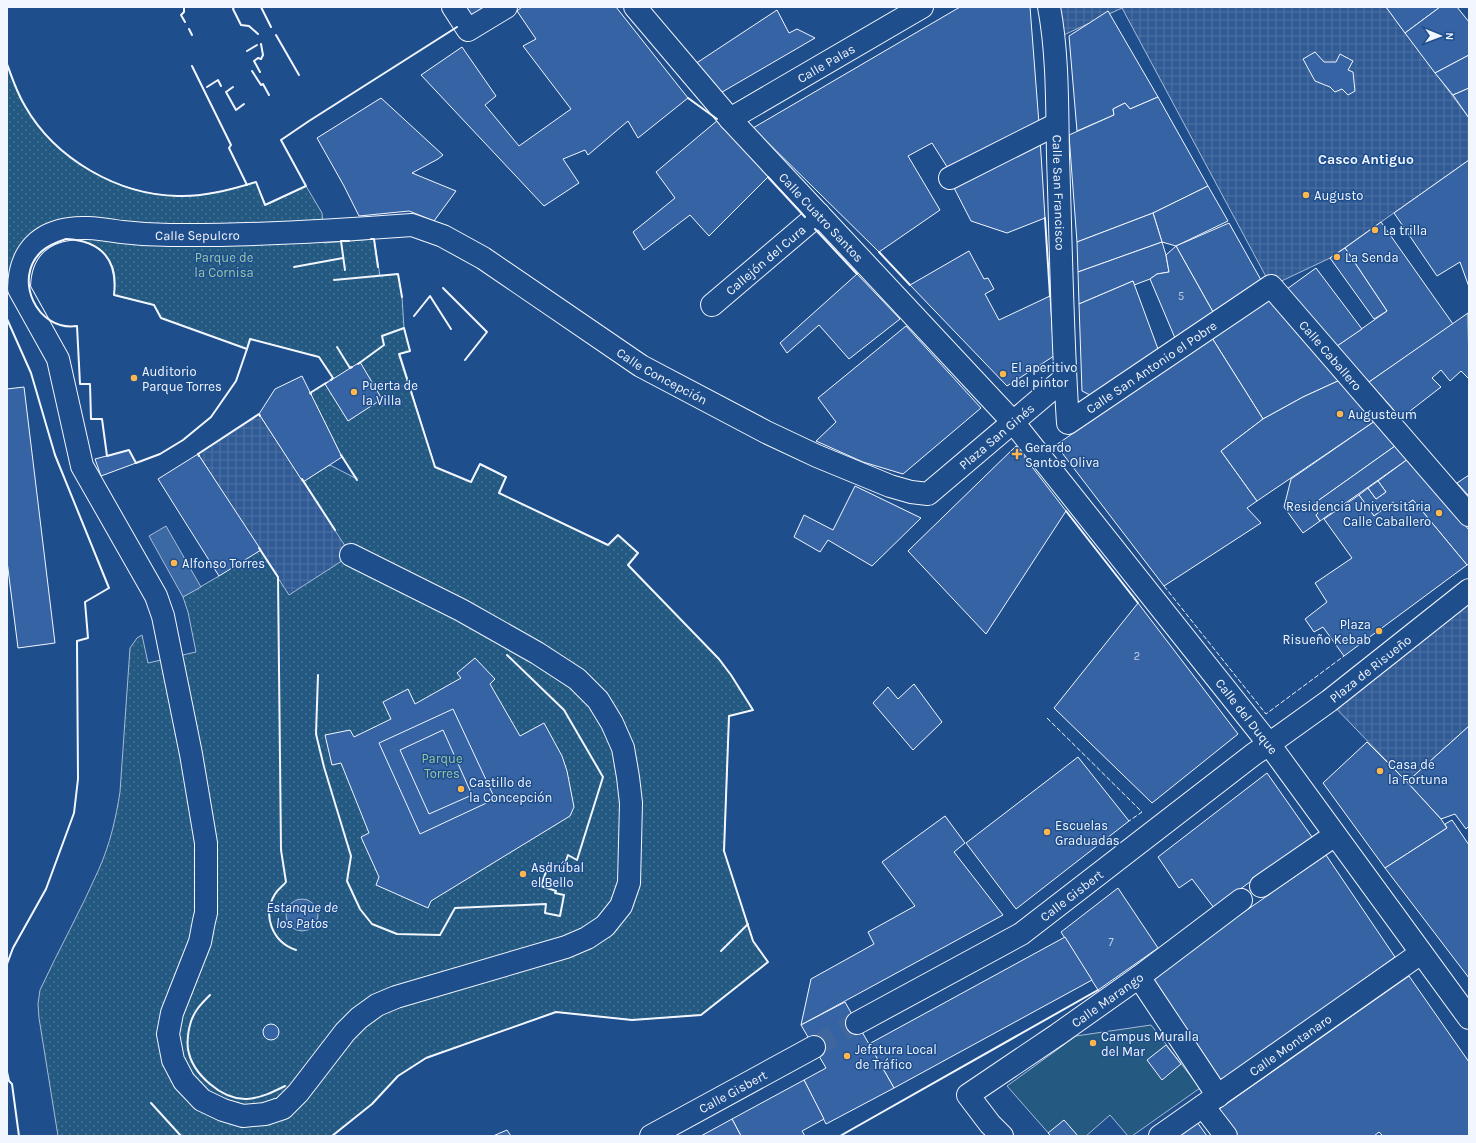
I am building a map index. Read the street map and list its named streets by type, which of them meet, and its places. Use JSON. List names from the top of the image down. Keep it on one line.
{"streets":{"street":["Calle Palas","Calle San Francisco","Calle Cuatro Santos","Calle Sepulcro","Callejón del Cura","Calle Caballero","Calle San Antonio el Pobre","Calle Concepción","Plaza San Ginés","Plaza de Risueño","Calle del Duque","Calle Gisbert","Calle Marango","Calle Montanaro"]},"crossings":[["Calle Palas","Calle Cuatro Santos"],["Calle San Francisco","Calle San Antonio el Pobre"],["Calle San Francisco","Plaza San Ginés"],["Calle Cuatro Santos","Callejón del Cura"],["Calle Cuatro Santos","Plaza San Ginés"],["Calle Cuatro Santos","Calle del Duque"],["Calle Sepulcro","Calle Concepción"],["Calle Caballero","Calle San Antonio el Pobre"],["Calle San Antonio el Pobre","Plaza San Ginés"],["Calle Concepción","Plaza San Ginés"],["Plaza San Ginés","Calle del Duque"],["Plaza de Risueño","Calle del Duque"],["Plaza de Risueño","Calle Gisbert"],["Calle del Duque","Calle Gisbert"],["Calle del Duque","Calle Montanaro"]],"districts":["Casco Antiguo"],"water":["Estanque de los Patos"],"parks":["Parque de la Cornisa","Parque Torres"],"places":{"other":["Augusto","La trilla","La Senda","El aperitivo del pintor","Auditorio Parque Torres","Puerta de la Villa","Augusteum","Residencia Universitaria Calle Caballero","Alfonso Torres","Plaza Risueño Kebab","Casa de la Fortuna","Castillo de la Concepción","Escuelas Graduadas","Asdrúbal el Bello","Campus Muralla del Mar","Jefatura Local de Tráfico"],"health":["Gerardo Santos Oliva"]},"house_numbers":["5","2","7"],"north":"right"}
